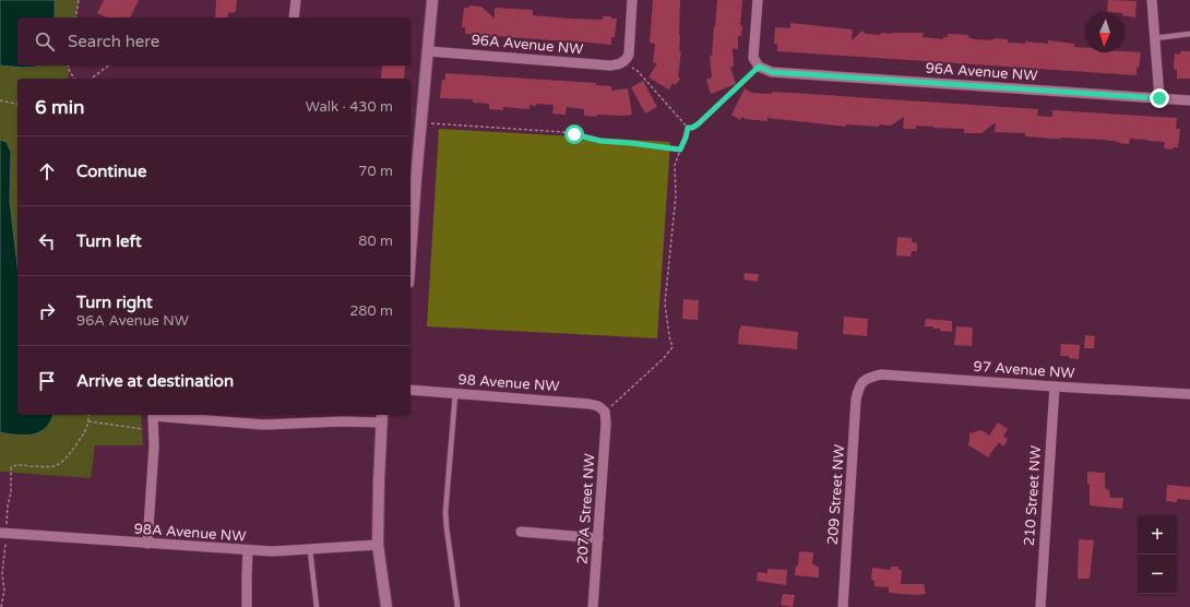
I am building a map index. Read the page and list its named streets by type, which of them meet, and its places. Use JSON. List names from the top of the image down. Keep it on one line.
{"streets":{"street":["96A Avenue NW","97 Avenue NW","98 Avenue NW","209 Street NW","210 Street NW","207A Street NW","98A Avenue NW"]},"crossings":[["97 Avenue NW","209 Street NW"],["97 Avenue NW","210 Street NW"],["98 Avenue NW","207A Street NW"]],"north":"bottom","page":{"search":"Search here","heading":["6 min","Walk · 430 m"],"list":[["Continue","70 m"],["Turn left","80 m"],["Turn right","96A Avenue NW","280 m"],"Arrive at destination"],"map_buttons":["+","−"]}}
